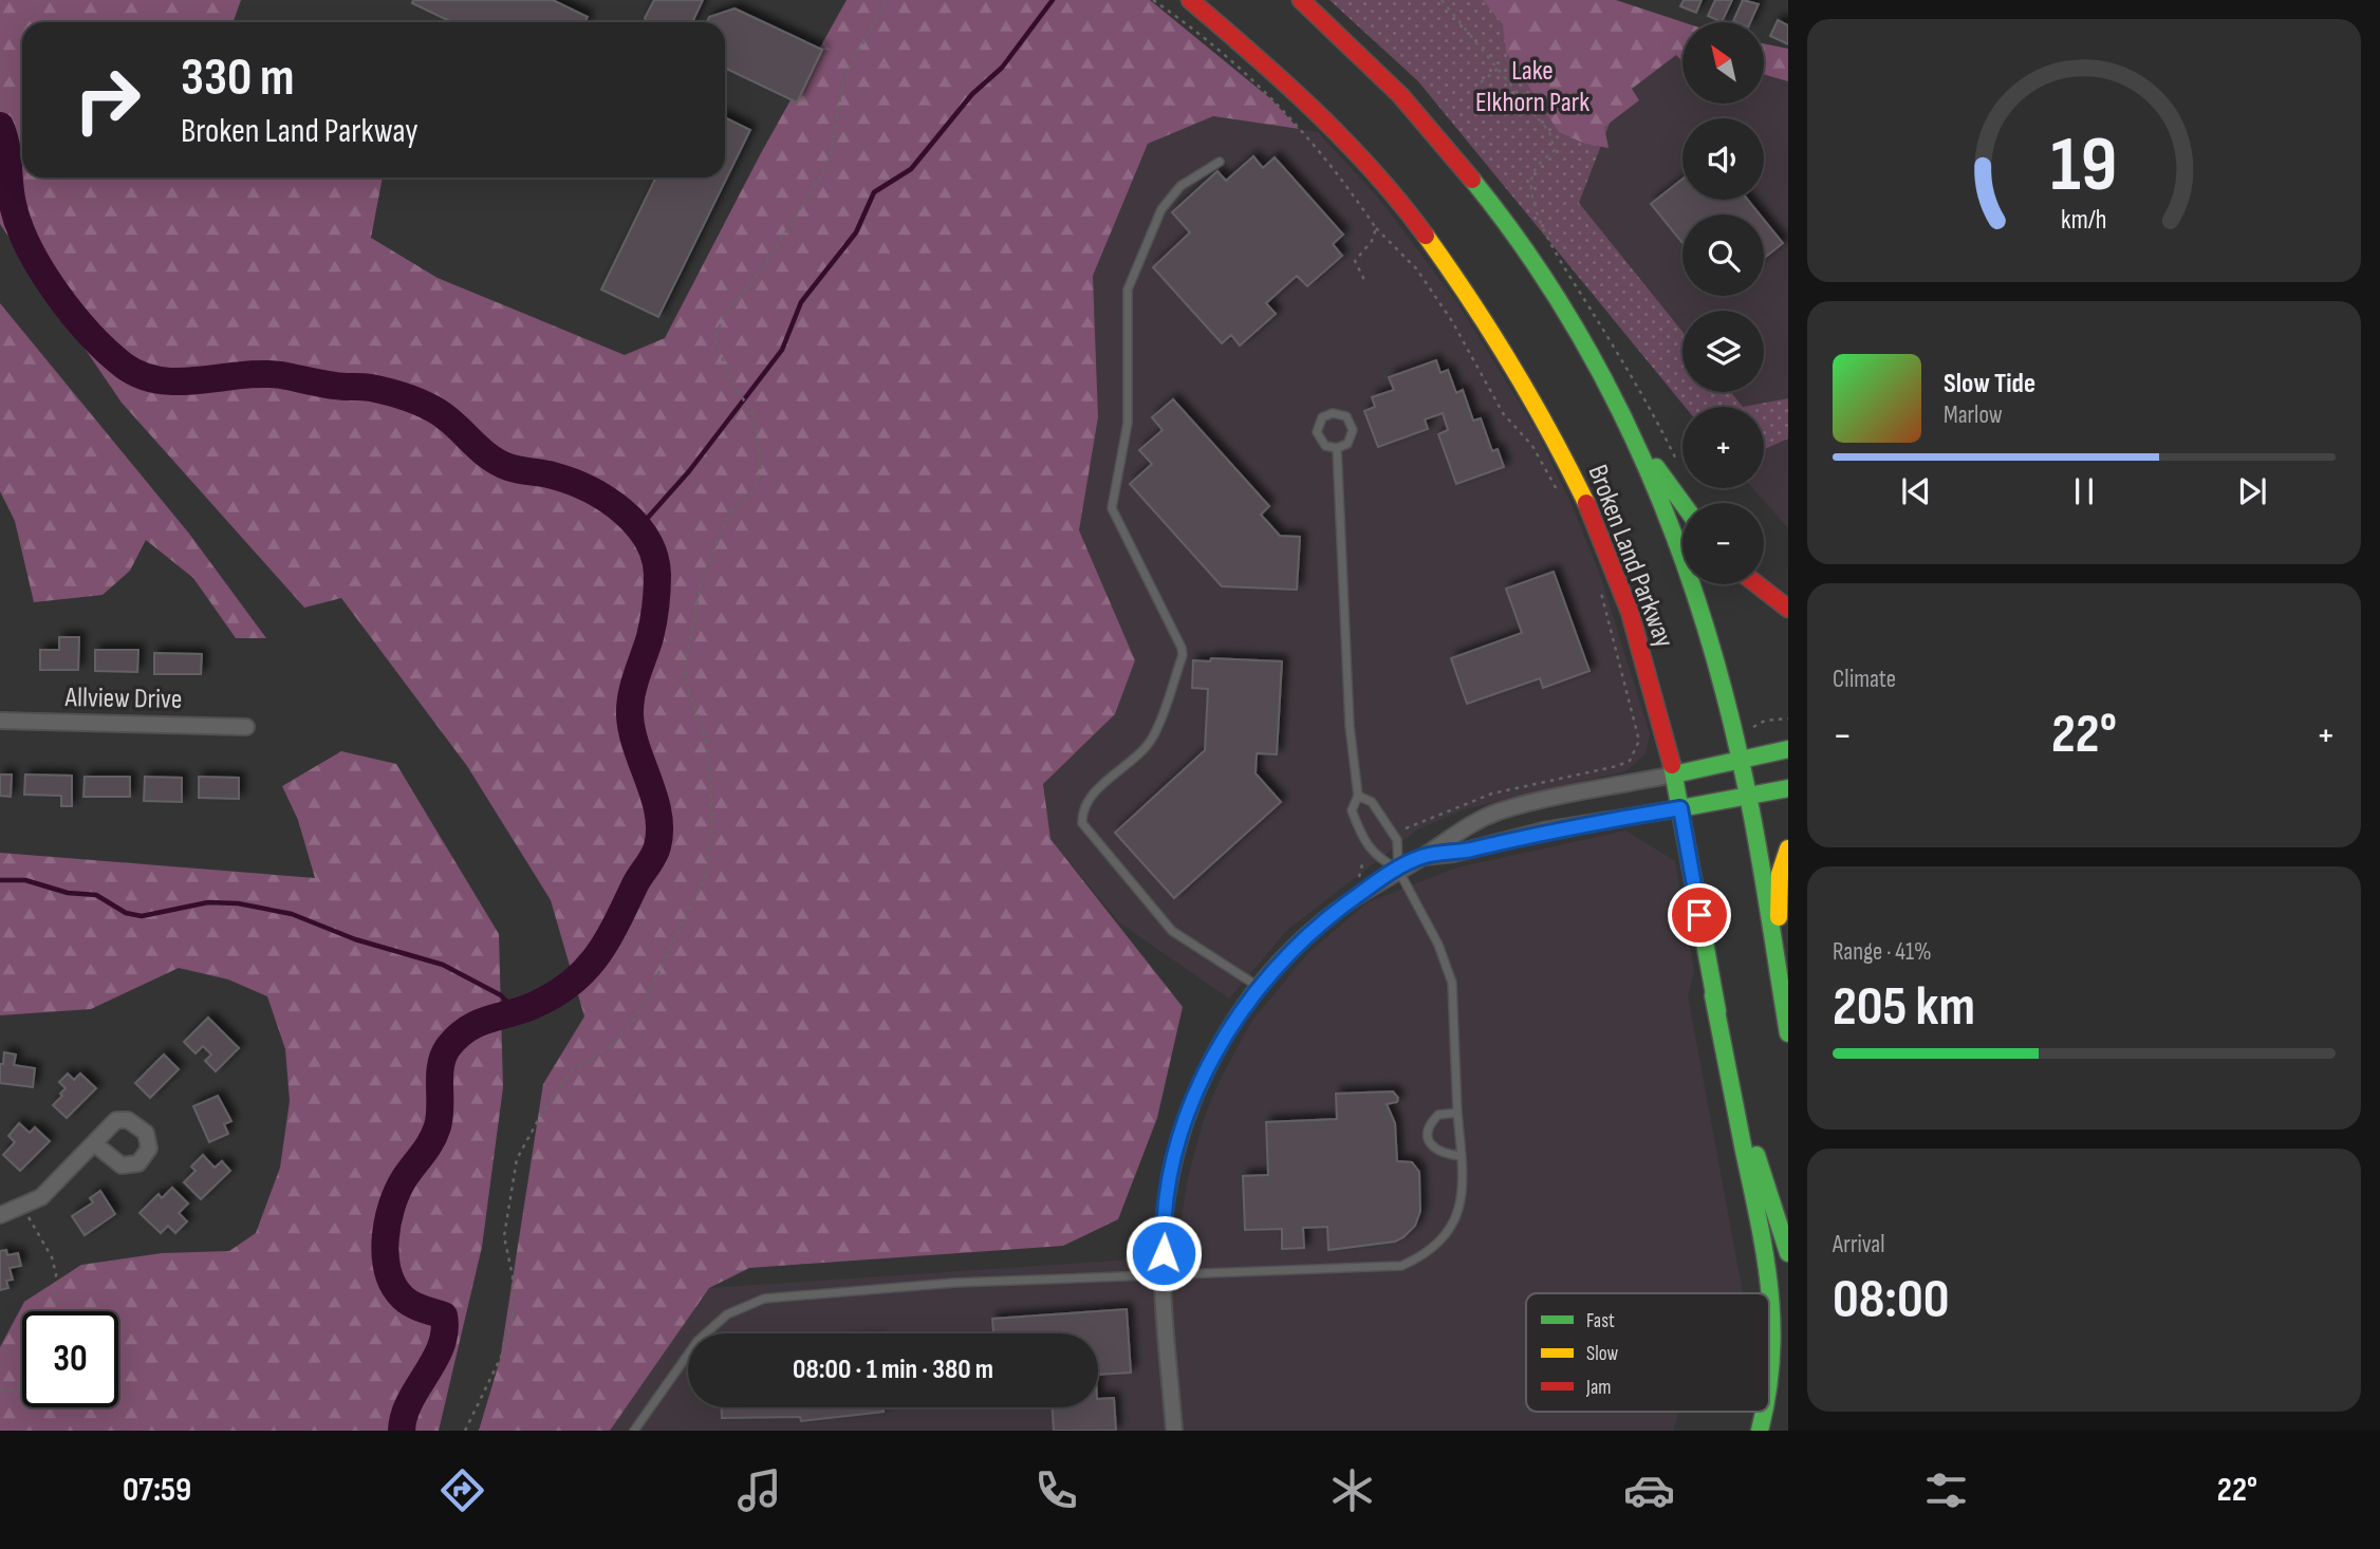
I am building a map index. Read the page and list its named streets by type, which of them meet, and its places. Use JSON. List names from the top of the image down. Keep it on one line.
{"streets":{"main road":["Broken Land Parkway"],"street":["Allview Drive"]},"parks":["Lake Elkhorn Park"],"legend":["Fast","Slow","Jam"],"north":"top left","page":{"map_buttons":["+","−"],"turn":["330 m","Broken Land Parkway"],"song":["Slow Tide","Marlow"],"tile":["Climate",["Range · 41%","205 km"],["Arrival","08:00"]],"heat":["−","22°","+"],"limit":"30","trip":"08:00 · 1 min · 380 m","tabs":["07:59","22°"],"gauge":["19","km/h"]}}
